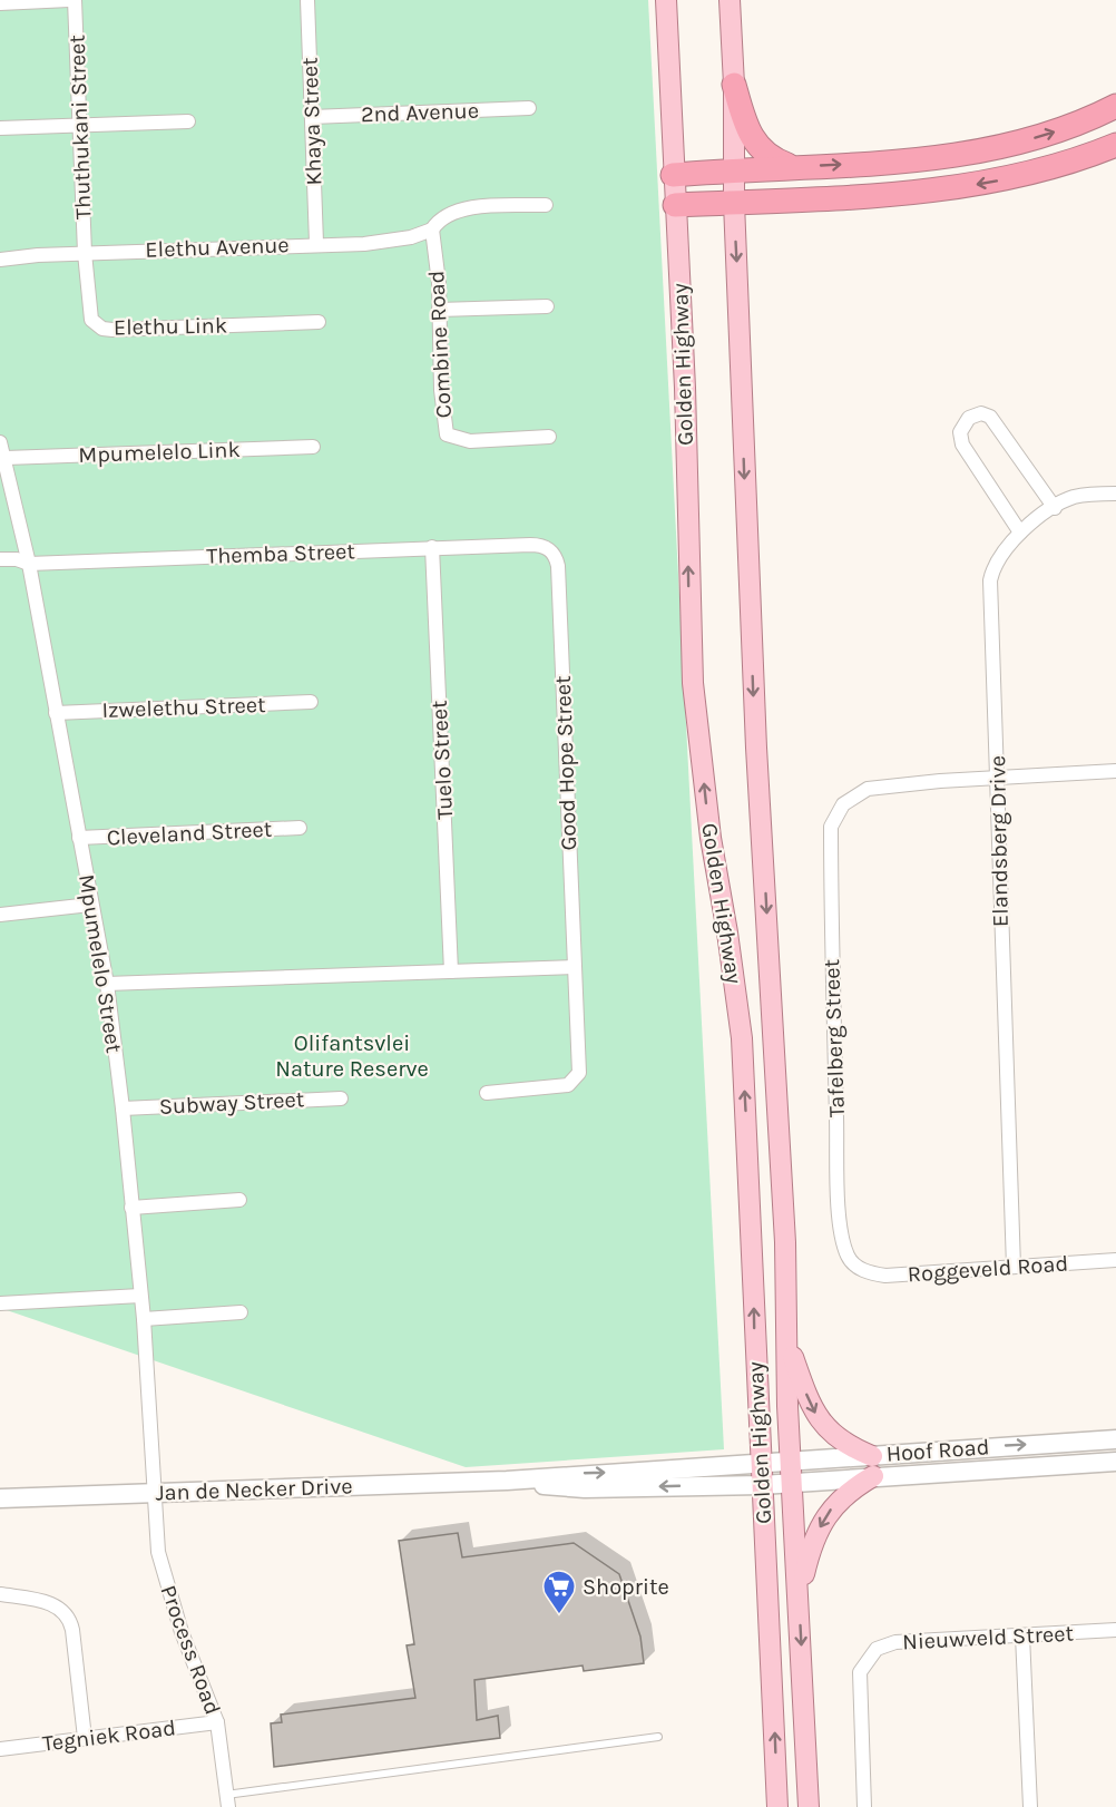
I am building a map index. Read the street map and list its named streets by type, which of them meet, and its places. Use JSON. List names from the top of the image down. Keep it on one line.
{"streets":{"main road":["Golden Highway","Hoof Road","Jan de Necker Drive"],"street":["2nd Avenue","Khaya Street","Thuthukani Street","Elethu Avenue","Elethu Link","Combine Road","Mpumelelo Link","Themba Street","Izwelethu Street","Tuelo Street","Good Hope Street","Cleveland Street","Elandsberg Drive","Mpumelelo Street","Tafelberg Street","Subway Street","Roggeveld Road","Nieuwveld Street","Process Road","Tegniek Road"]},"crossings":[["2nd Avenue","Khaya Street"],["Khaya Street","Elethu Avenue"],["Thuthukani Street","Elethu Avenue"],["Thuthukani Street","Elethu Link"],["Elethu Avenue","Elethu Link"],["Elethu Avenue","Combine Road"],["Golden Highway","Hoof Road"],["Golden Highway","Jan de Necker Drive"],["Mpumelelo Link","Mpumelelo Street"],["Themba Street","Tuelo Street"],["Themba Street","Good Hope Street"],["Themba Street","Mpumelelo Street"],["Izwelethu Street","Mpumelelo Street"],["Cleveland Street","Mpumelelo Street"],["Elandsberg Drive","Tafelberg Street"],["Elandsberg Drive","Roggeveld Road"],["Mpumelelo Street","Subway Street"],["Mpumelelo Street","Jan de Necker Drive"],["Mpumelelo Street","Process Road"],["Tafelberg Street","Roggeveld Road"],["Hoof Road","Jan de Necker Drive"],["Jan de Necker Drive","Process Road"],["Process Road","Tegniek Road"]],"parks":["Olifantsvlei Nature Reserve"],"places":{"supermarket":["Shoprite"]}}
